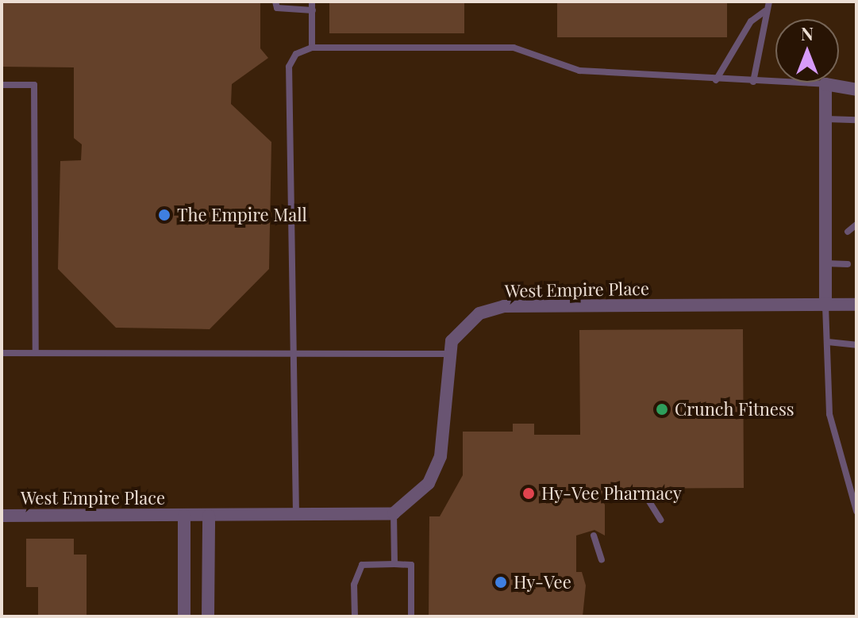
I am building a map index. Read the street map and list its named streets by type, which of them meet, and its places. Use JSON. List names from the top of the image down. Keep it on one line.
{"streets":{"street":["West Empire Place"]},"places":["The Empire Mall","Crunch Fitness","Hy-Vee Pharmacy","Hy-Vee"],"north":"top"}
